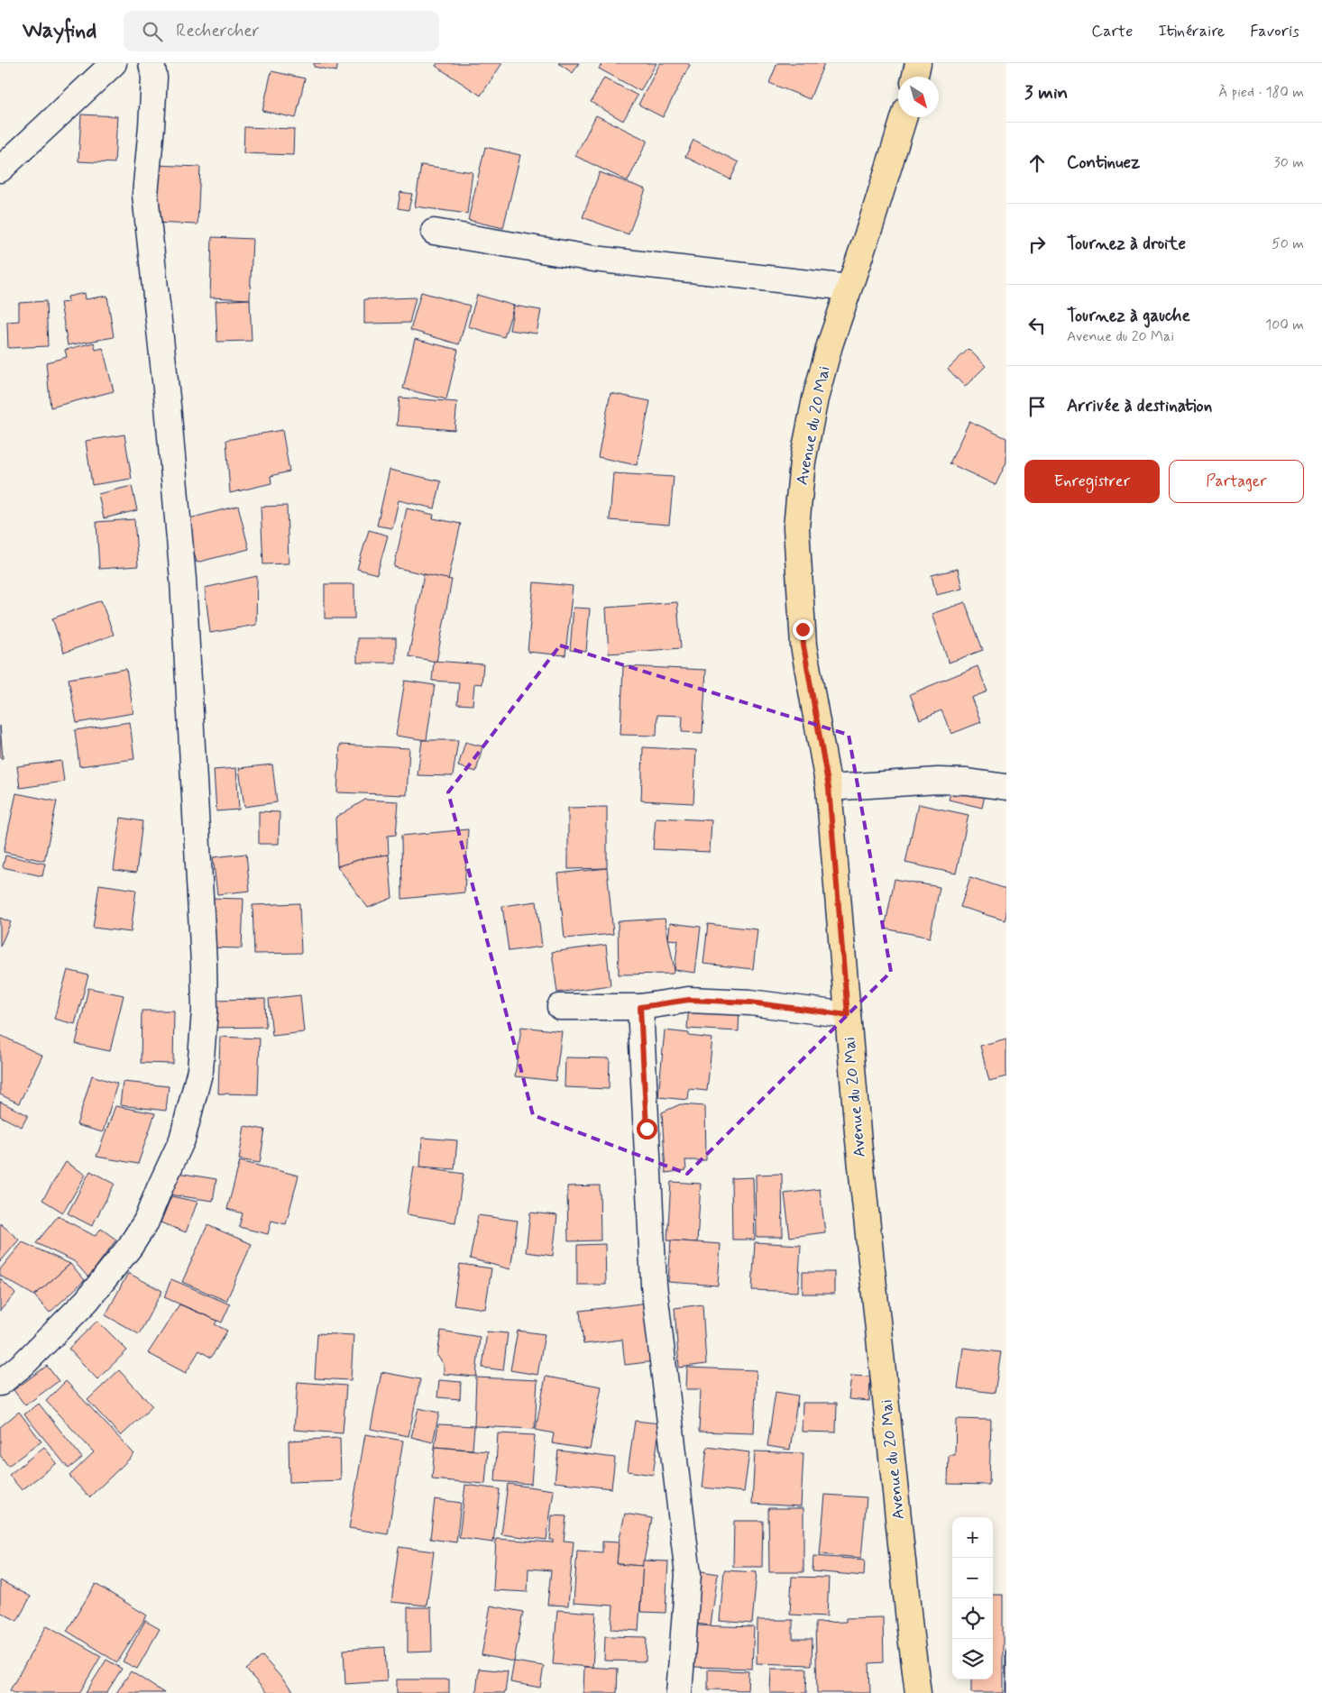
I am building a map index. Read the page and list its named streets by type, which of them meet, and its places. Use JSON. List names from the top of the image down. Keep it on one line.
{"streets":{"main road":["Avenue du 20 Mai"]},"north":"bottom right","page":{"header":"Wayfind","search":"Rechercher","nav":["Carte","Itinéraire","Favoris"],"heading":["3 min","À pied · 180 m"],"list":[["Continuez","30 m"],["Tournez à droite","50 m"],["Tournez à gauche","Avenue du 20 Mai","100 m"],"Arrivée à destination"],"buttons":["Enregistrer","Partager"],"map_buttons":["+","−"]}}
